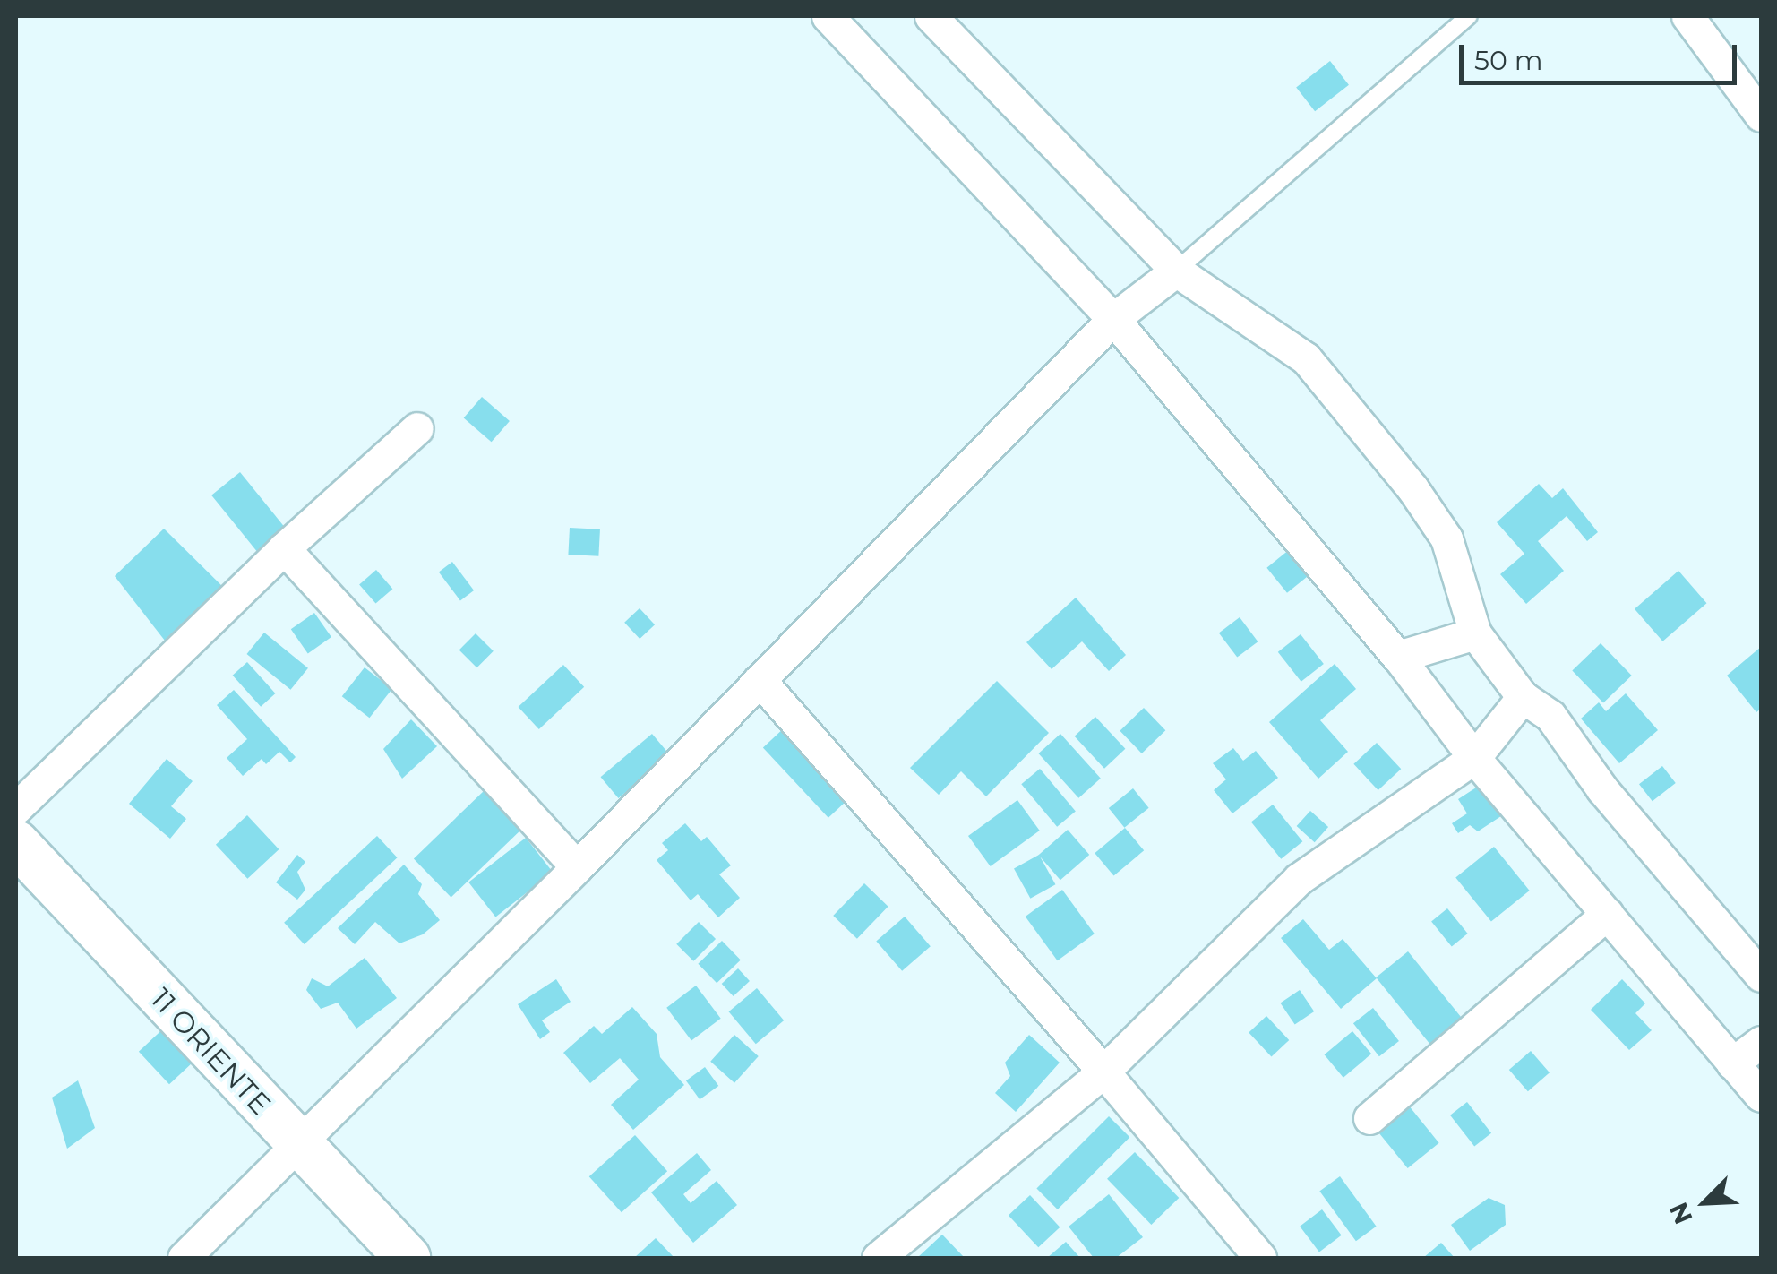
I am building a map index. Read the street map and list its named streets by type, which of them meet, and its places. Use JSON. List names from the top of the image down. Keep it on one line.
{"streets":{"street":["11 ORIENTE"]},"scale_bar":"50 m","north":"bottom left"}
